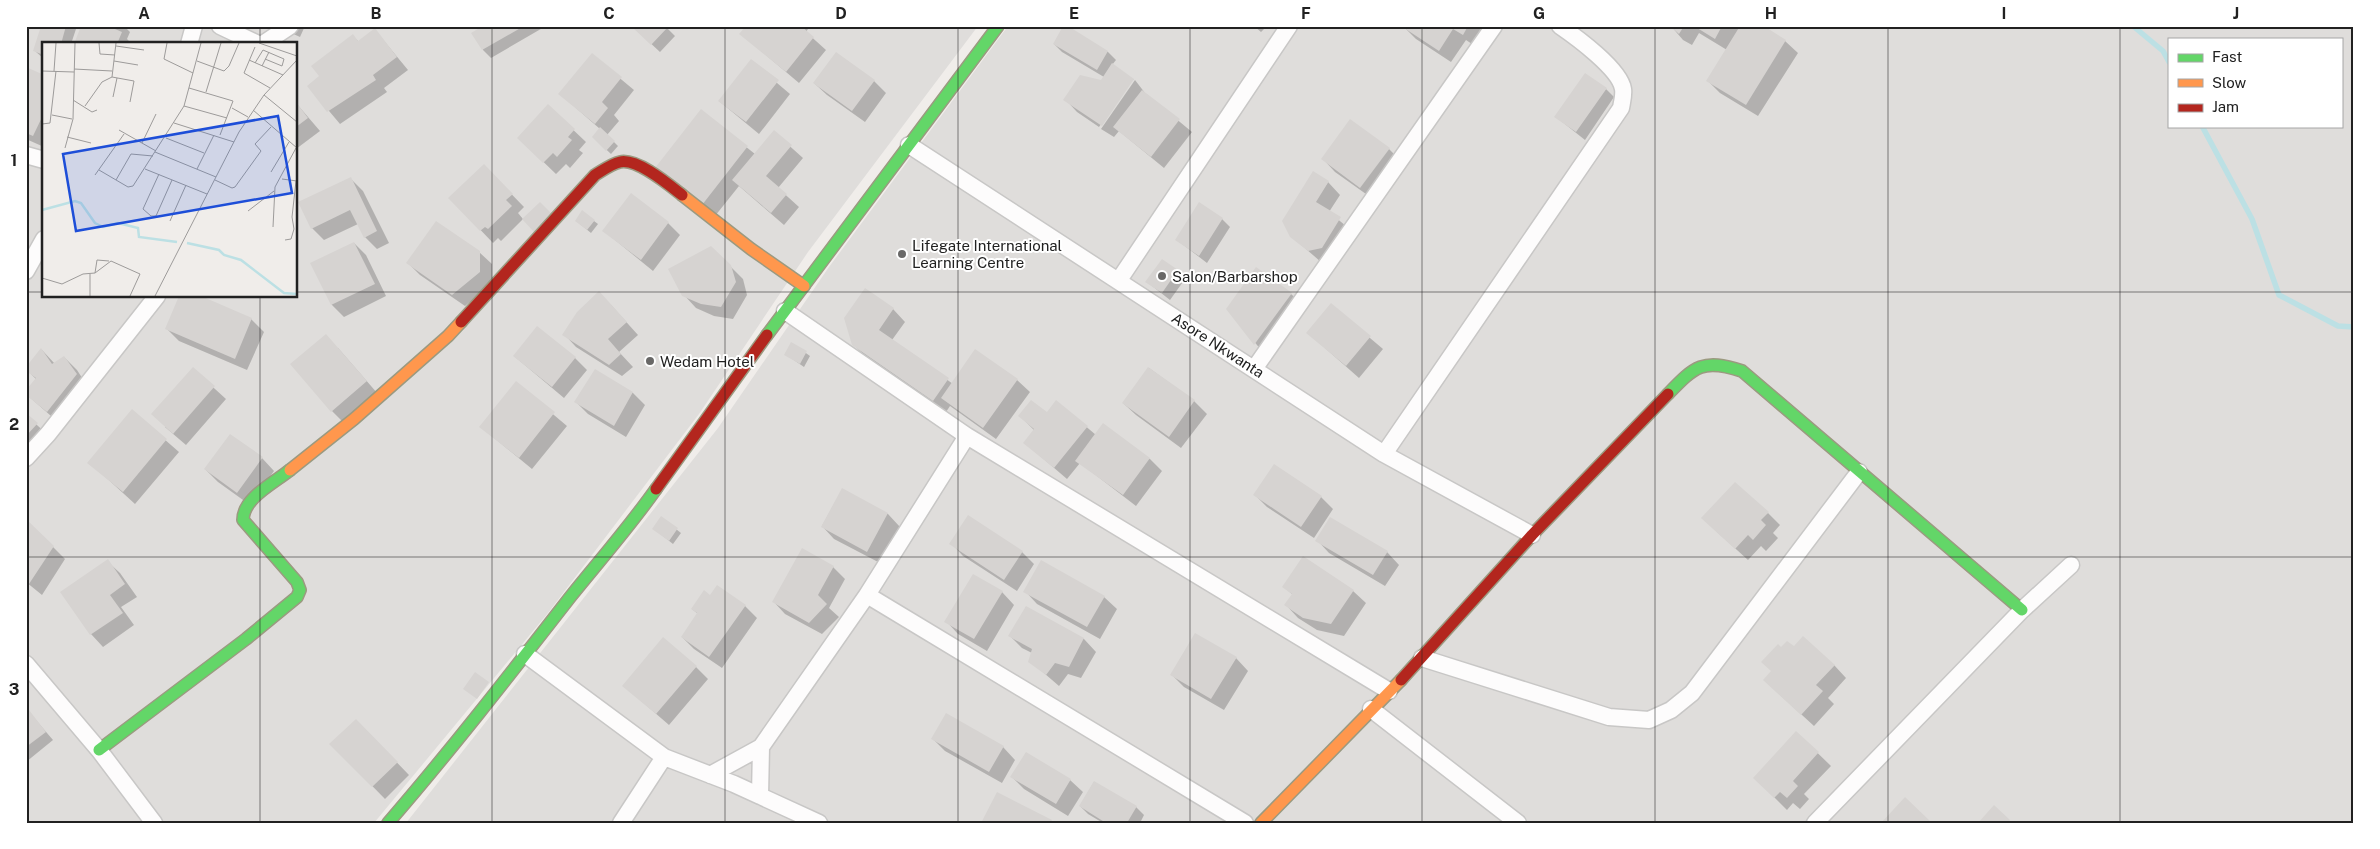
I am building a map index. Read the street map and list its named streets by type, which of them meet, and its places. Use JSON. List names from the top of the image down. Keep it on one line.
{"streets":{"street":["Asore Nkwanta"]},"places":["Lifegate International Learning Centre","Salon/Barbarshop","Wedam Hotel"],"legend":["Fast","Slow","Jam"],"grid":{"columns":["A","B","C","D","E","F","G","H","I","J"],"rows":["1","2","3"]}}
